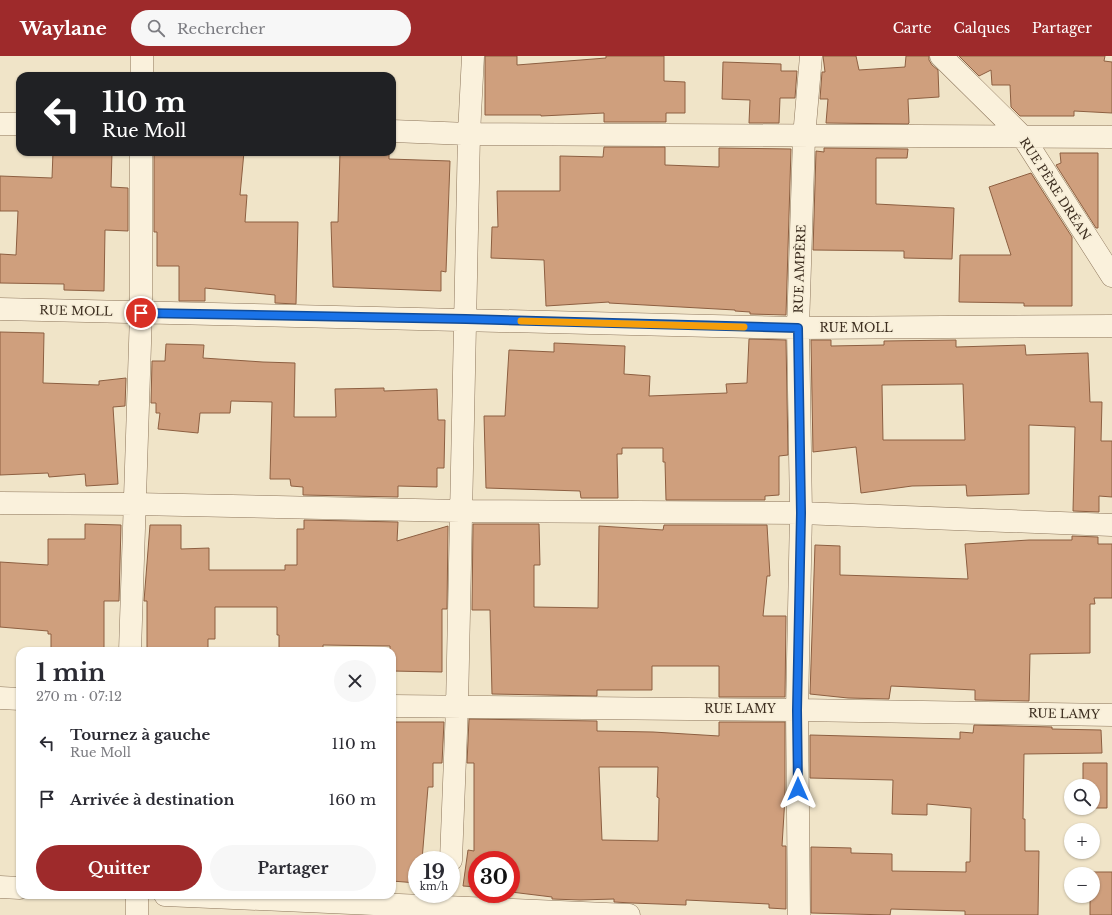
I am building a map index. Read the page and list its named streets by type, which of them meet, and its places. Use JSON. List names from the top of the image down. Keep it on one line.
{"streets":{"street":["RUE PÈRE DRÉAN","RUE AMPÈRE","RUE MOLL","RUE LAMY"]},"crossings":[["RUE AMPÈRE","RUE MOLL"],["RUE AMPÈRE","RUE LAMY"]],"page":{"header":"Waylane","search":"Rechercher","nav":["Carte","Calques","Partager"],"turn":["110 m","Rue Moll"],"heading":["1 min","270 m · 07:12"],"list":[{"name":"Tournez à gauche","note":"Rue Moll","value":"110 m"},{"name":"Arrivée à destination","value":"160 m"}],"map_buttons":["+","−"],"buttons":["Quitter","Partager"],"speed":"19 km/h","limit":"30"}}
